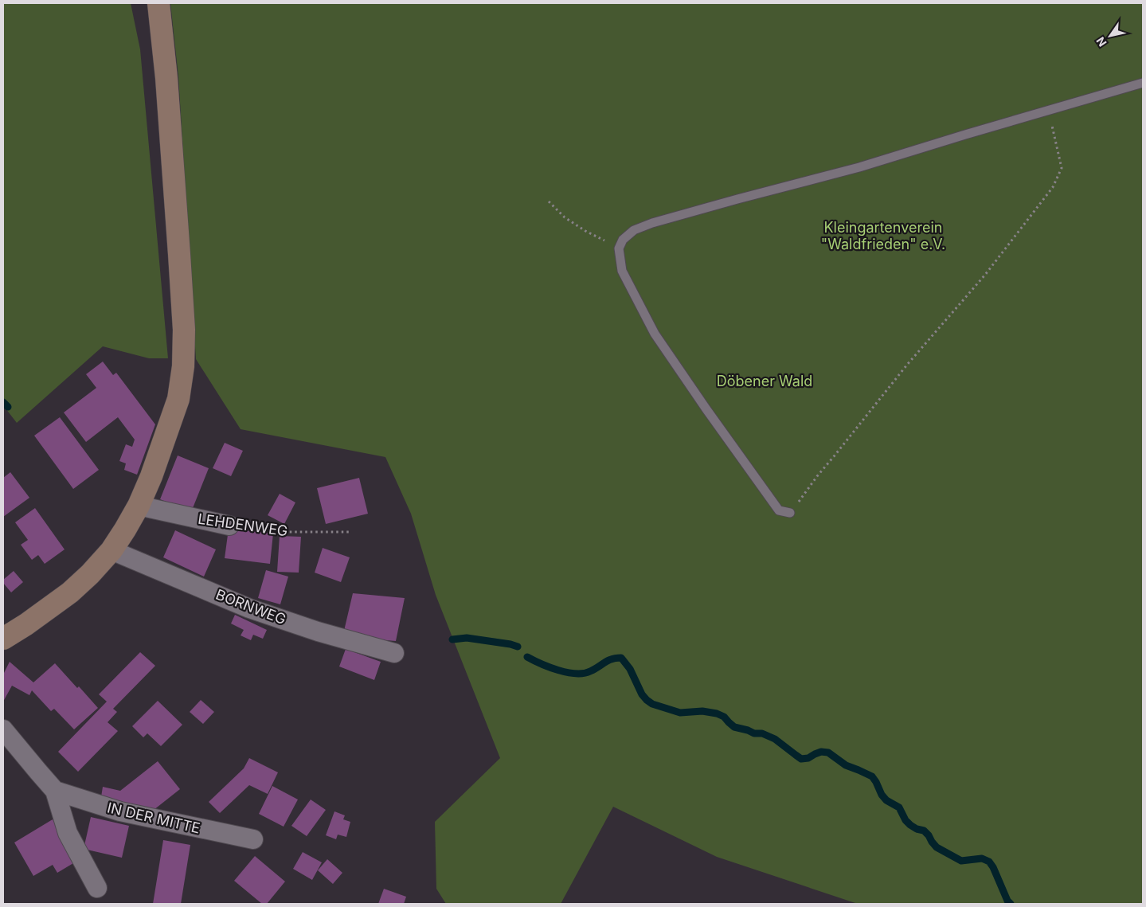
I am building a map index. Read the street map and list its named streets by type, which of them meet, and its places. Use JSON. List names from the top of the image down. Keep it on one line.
{"streets":{"street":["LEHDENWEG","BORNWEG","IN DER MITTE"]},"parks":["Kleingartenverein \"Waldfrieden\" e.V.","Döbener Wald"],"north":"bottom left"}
